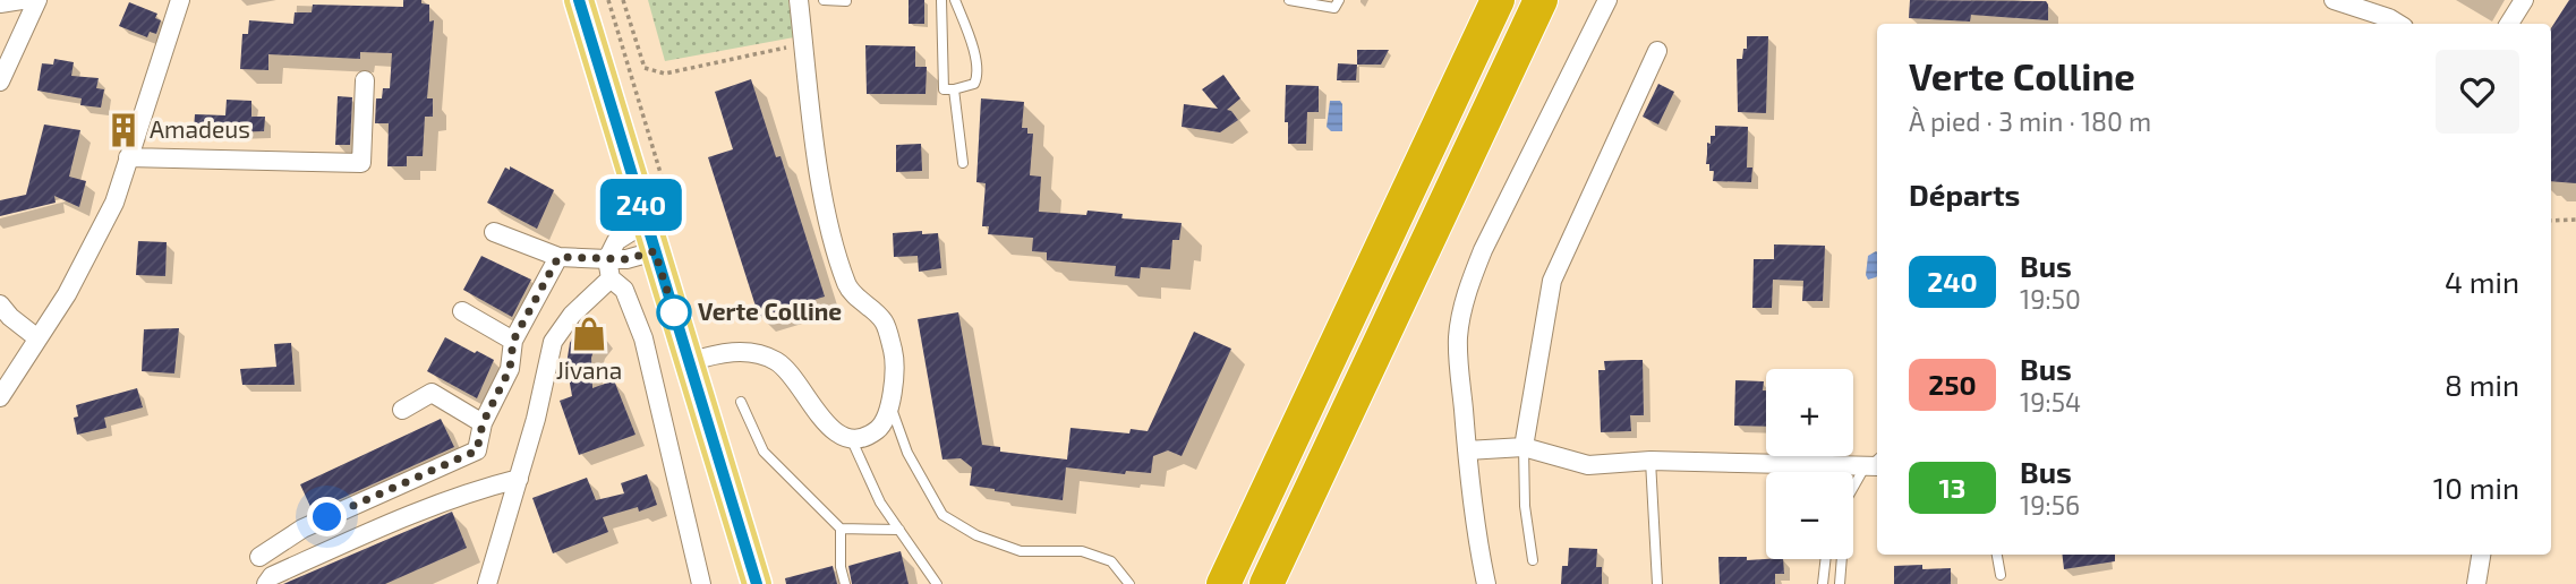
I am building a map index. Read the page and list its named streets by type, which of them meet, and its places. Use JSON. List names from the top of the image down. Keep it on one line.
{"places":{"building":["Amadeus"],"other":["Verte Colline"],"shop":["Jivana"]},"lines":["bus line 240"],"page":{"on_map":"240","heading":[["Verte Colline","À pied · 3 min · 180 m"],"Départs"],"list":[{"mark":"240","name":"Bus","note":"19:50","value":"4 min"},{"mark":"250","name":"Bus","note":"19:54","value":"8 min"},{"mark":"13","name":"Bus","note":"19:56","value":"10 min"}],"map_buttons":["+","−"]}}
